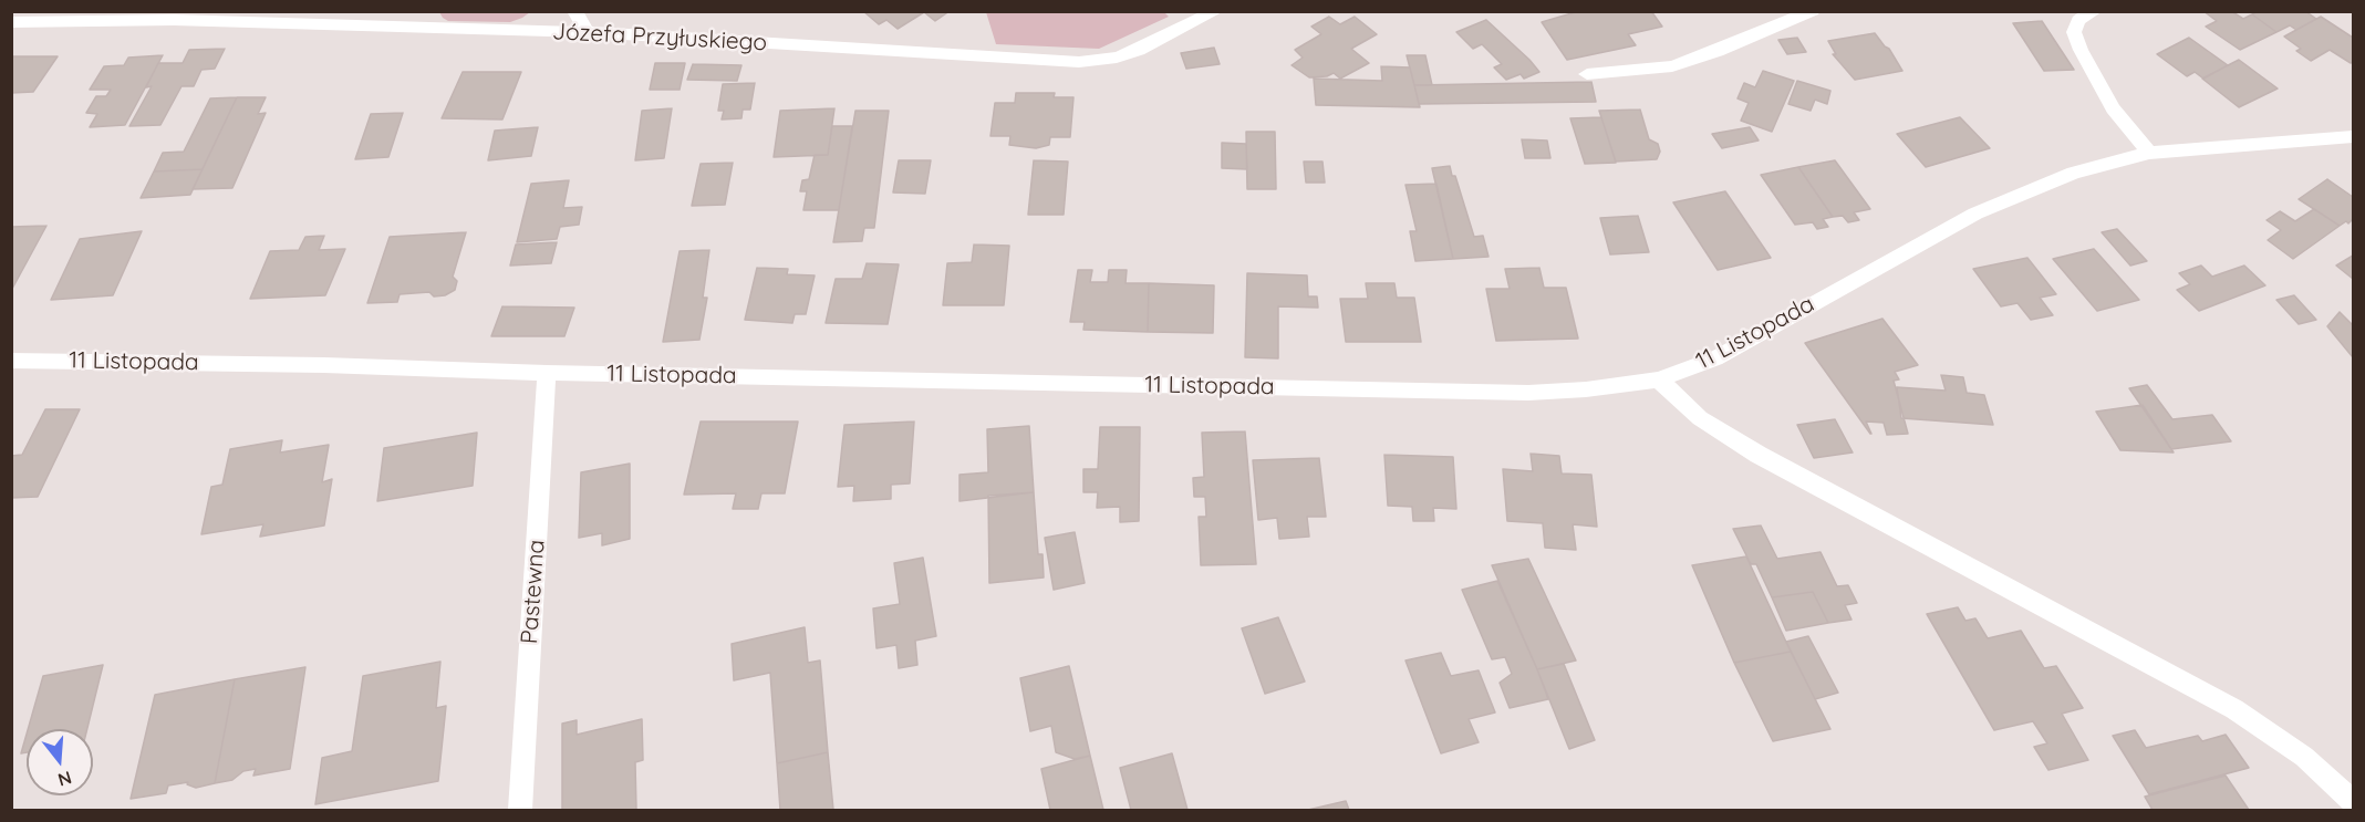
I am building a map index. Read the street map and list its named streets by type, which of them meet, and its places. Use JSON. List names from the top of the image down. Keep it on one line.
{"streets":{"street":["Józefa Przyłuskiego","11 Listopada","Pastewna"]},"crossings":[["11 Listopada","Pastewna"]],"north":"bottom"}
